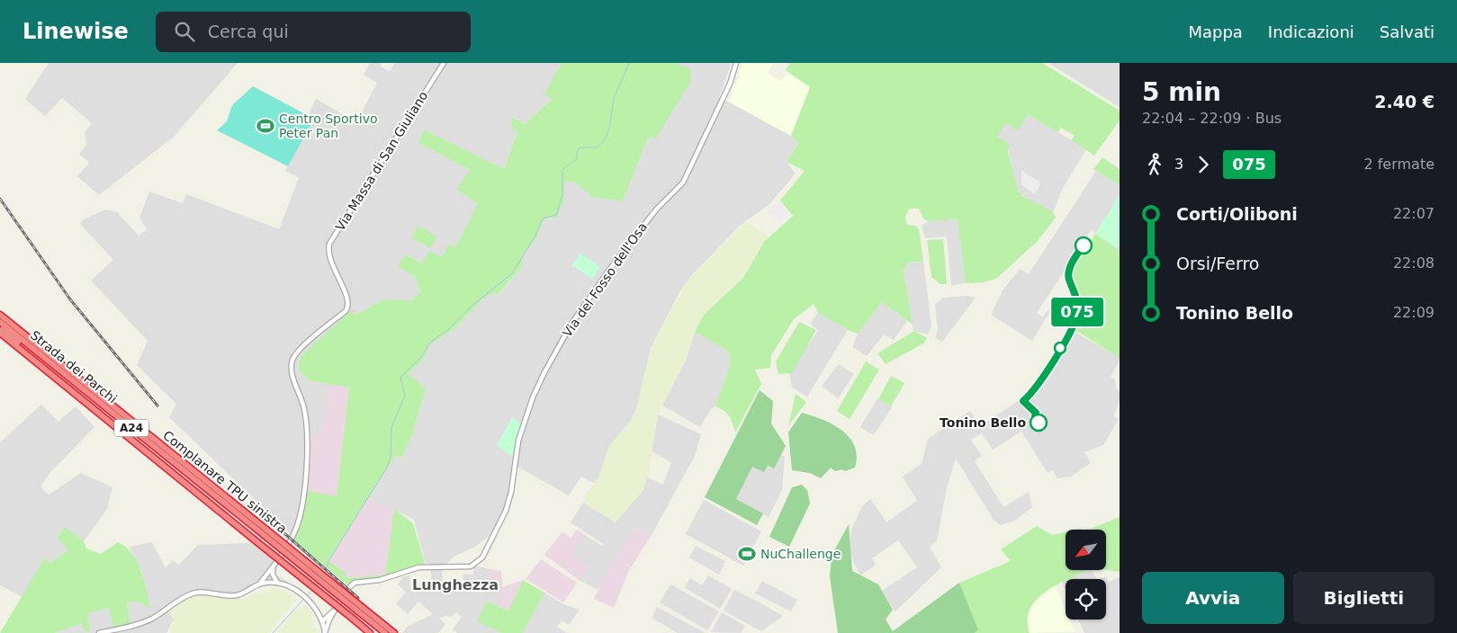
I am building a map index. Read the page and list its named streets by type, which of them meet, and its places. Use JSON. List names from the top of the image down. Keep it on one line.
{"streets":{"highway":["Strada dei Parchi","A24","Complanare TPU sinistra"],"street":["Via Massa di San Giuliano","Via del Fosso dell'Osa"]},"crossings":[["Strada dei Parchi","Complanare TPU sinistra"]],"districts":["Lunghezza"],"places":{"sports":["Centro Sportivo Peter Pan","NuChallenge"],"other":["Tonino Bello"]},"lines":["bus line 075"],"north":"bottom left","page":{"header":"Linewise","search":"Cerca qui","nav":["Mappa","Indicazioni","Salvati"],"on_map":"075","heading":["5 min","22:04 – 22:09 · Bus","2.40 €"],"legs":["3","075","2 fermate"],"list":[{"name":"Corti/Oliboni","value":"22:07"},{"name":"Orsi/Ferro","value":"22:08"},{"name":"Tonino Bello","value":"22:09"}],"buttons":["Avvia","Biglietti"]}}
